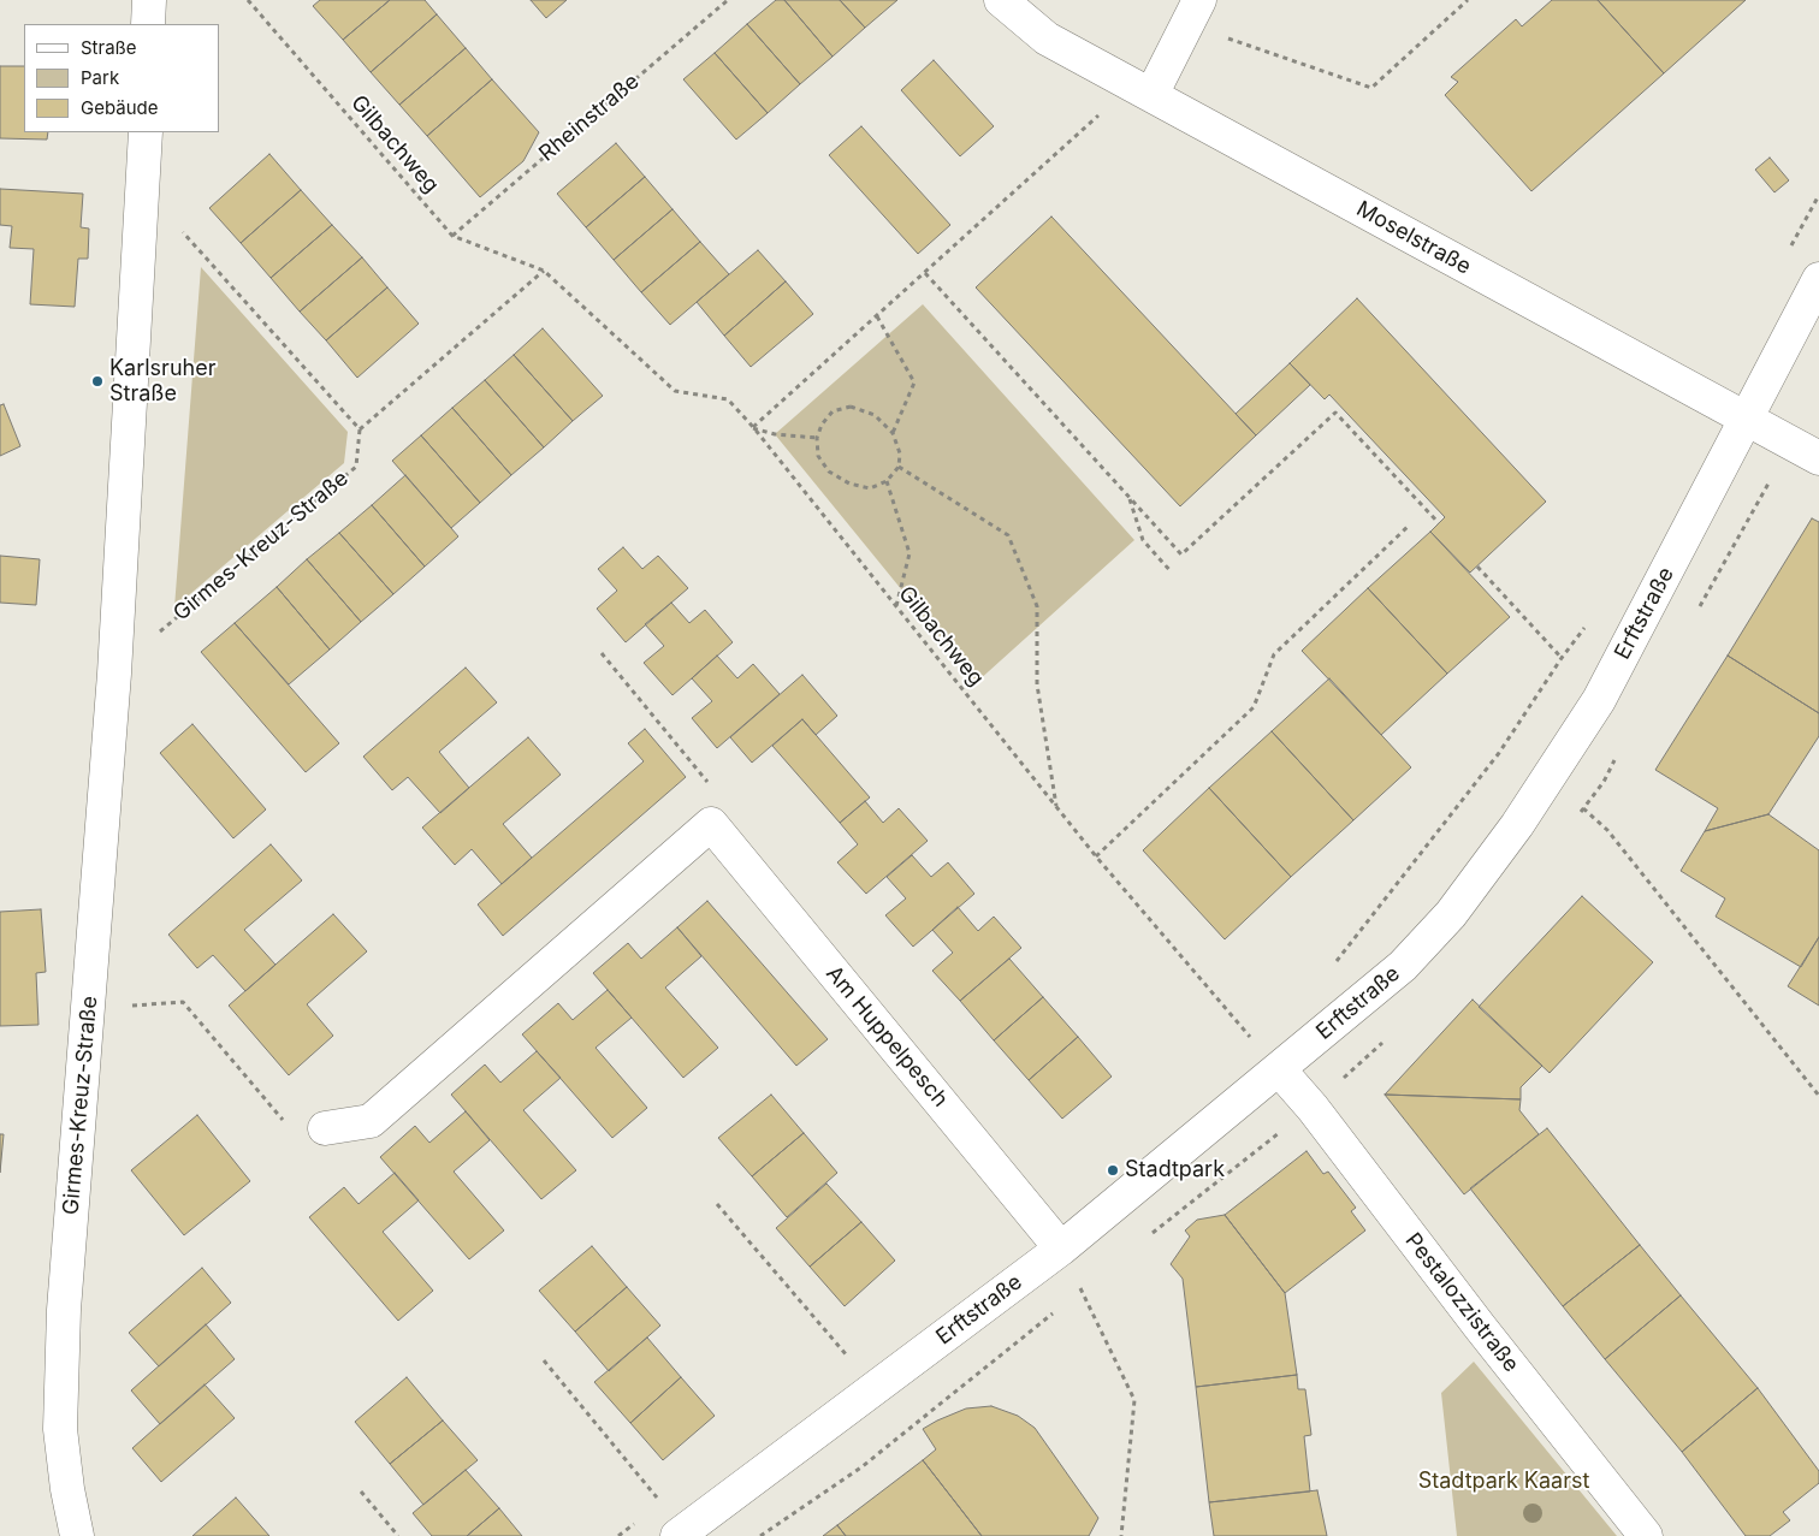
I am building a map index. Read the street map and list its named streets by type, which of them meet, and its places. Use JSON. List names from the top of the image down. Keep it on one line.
{"streets":{"street":["Moselstraße","Girmes-Kreuz-Straße","Erftstraße","Am Huppelpesch","Pestalozzistraße"],"path":["Rheinstraße","Gilbachweg"]},"crossings":[["Rheinstraße","Gilbachweg"],["Gilbachweg","Erftstraße"],["Gilbachweg","Pestalozzistraße"],["Moselstraße","Erftstraße"],["Erftstraße","Am Huppelpesch"],["Erftstraße","Pestalozzistraße"]],"parks":["Stadtpark Kaarst"],"places":["Karlsruher Straße","Stadtpark"],"legend":["Straße","Park","Gebäude"]}
